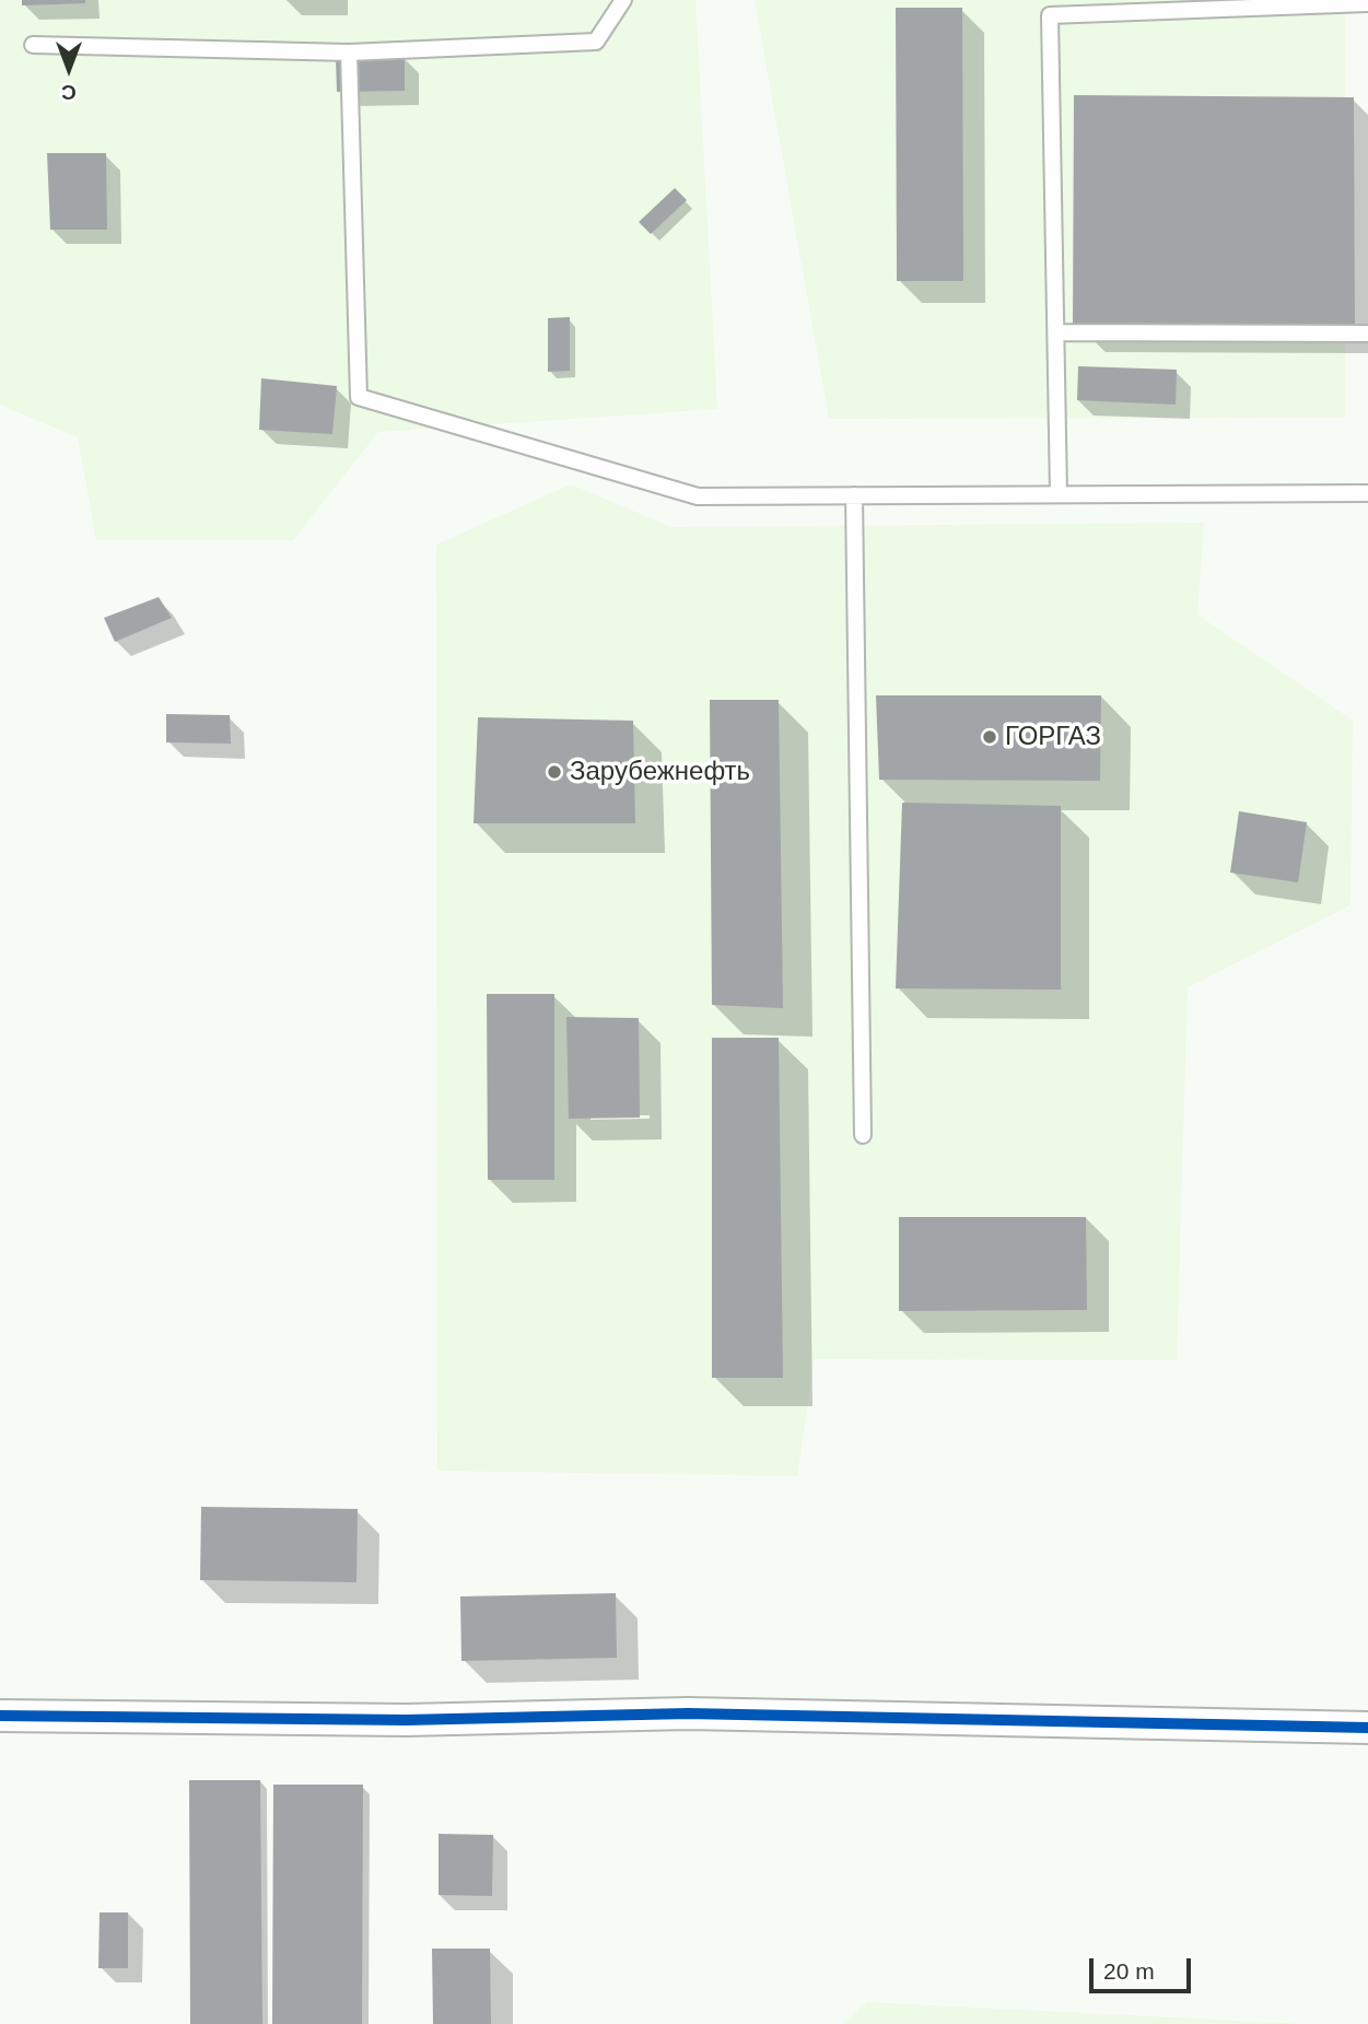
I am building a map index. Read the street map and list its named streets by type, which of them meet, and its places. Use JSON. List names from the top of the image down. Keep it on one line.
{"places":["ГОРГАЗ","Зарубежнефть"],"scale_bar":"20 m","north":"bottom"}
